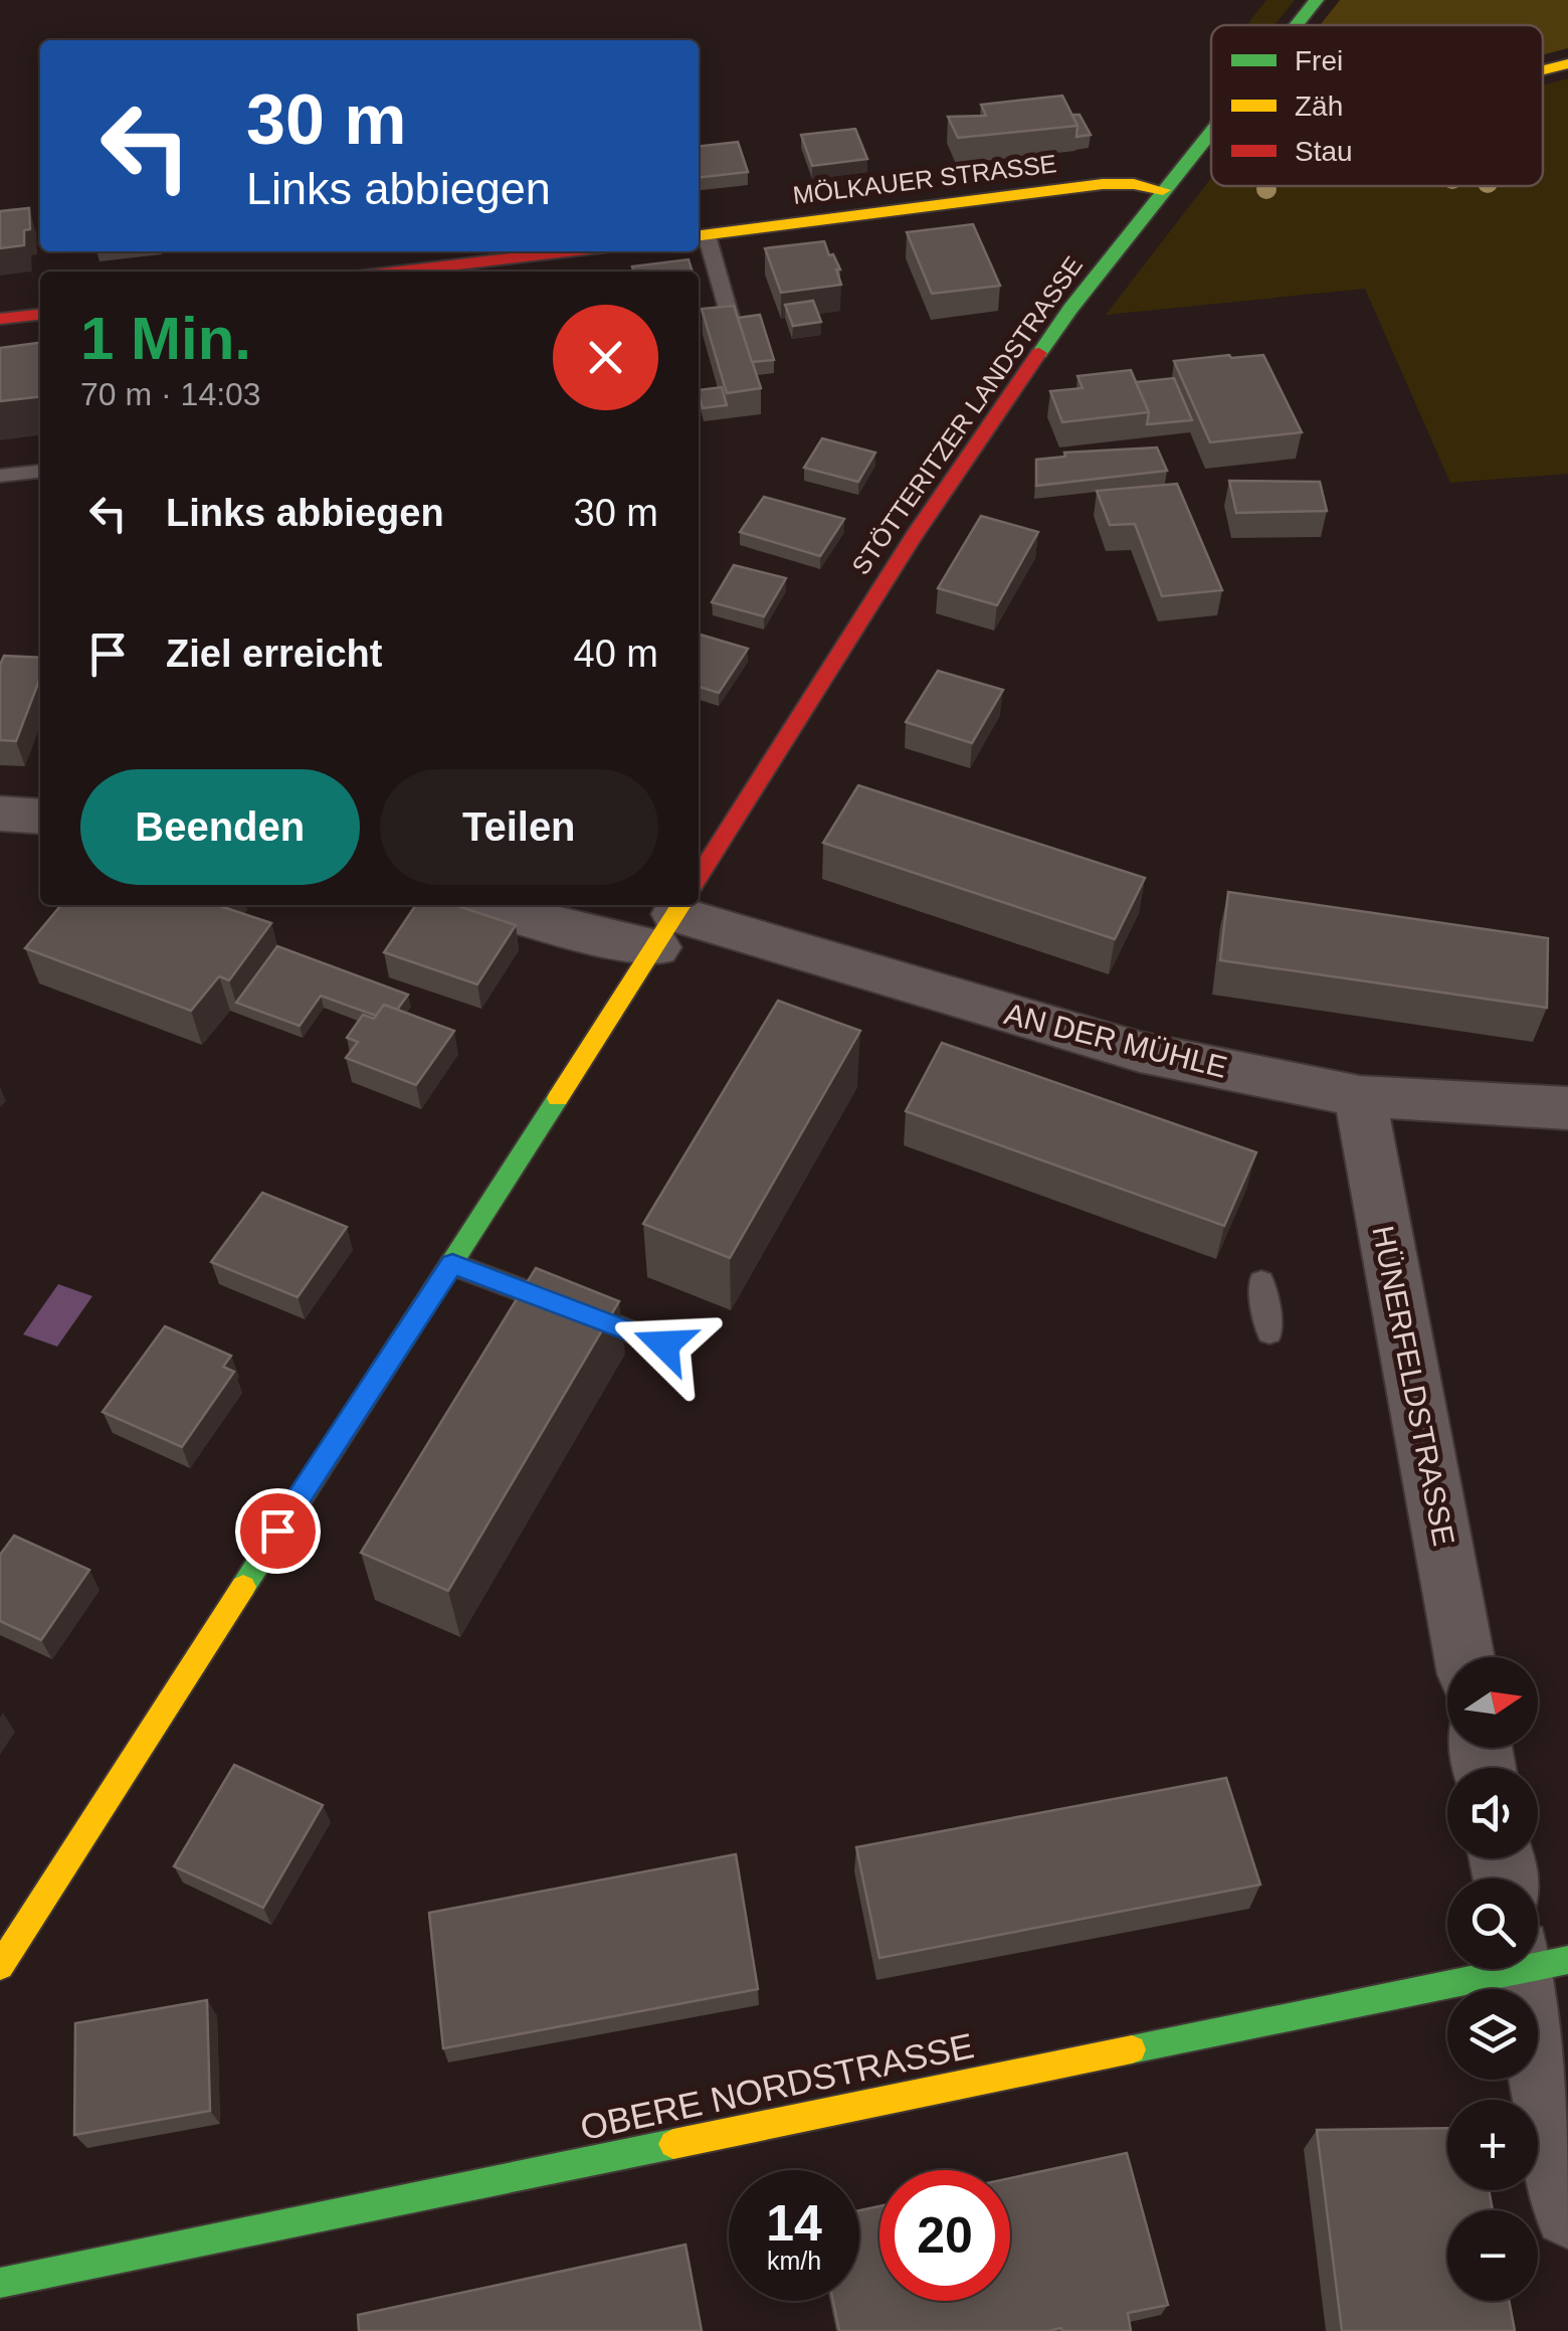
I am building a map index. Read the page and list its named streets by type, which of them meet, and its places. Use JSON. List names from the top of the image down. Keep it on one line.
{"streets":{"main road":["MÖLKAUER STRASSE","STÖTTERITZER LANDSTRASSE","OBERE NORDSTRASSE"],"street":["AN DER MÜHLE","HÜNERFELDSTRASSE"]},"crossings":[["MÖLKAUER STRASSE","STÖTTERITZER LANDSTRASSE"],["STÖTTERITZER LANDSTRASSE","AN DER MÜHLE"],["AN DER MÜHLE","HÜNERFELDSTRASSE"]],"legend":["Frei","Zäh","Stau"],"north":"right","page":{"turn":["30 m","Links abbiegen"],"heading":["1 Min.","70 m · 14:03"],"list":[{"name":"Links abbiegen","value":"30 m"},{"name":"Ziel erreicht","value":"40 m"}],"buttons":["Beenden","Teilen"],"map_buttons":["+","−"],"speed":"14 km/h","limit":"20"}}
